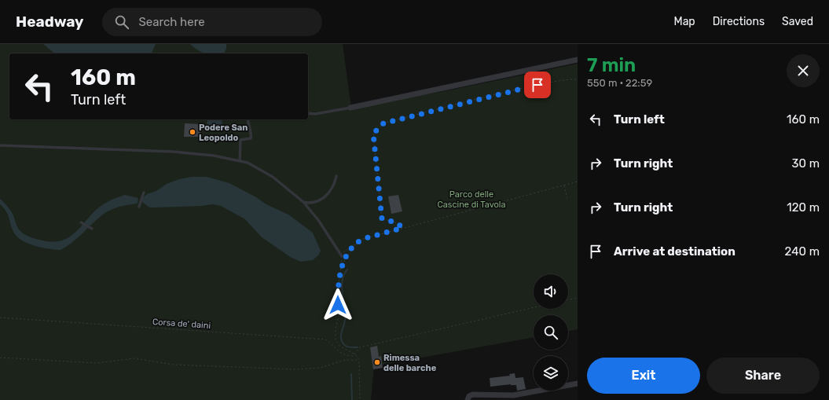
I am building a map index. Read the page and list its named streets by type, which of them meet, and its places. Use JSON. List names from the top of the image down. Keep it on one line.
{"streets":{"path":["Corsa de' daini"]},"parks":["Parco delle Cascine di Tavola"],"places":["Podere San Leopoldo","Rimessa delle barche"],"page":{"header":"Headway","search":"Search here","nav":["Map","Directions","Saved"],"heading":["7 min","550 m · 22:59"],"turn":["160 m","Turn left"],"list":[{"name":"Turn left","value":"160 m"},{"name":"Turn right","value":"30 m"},{"name":"Turn right","value":"120 m"},{"name":"Arrive at destination","value":"240 m"}],"buttons":["Exit","Share"]}}
